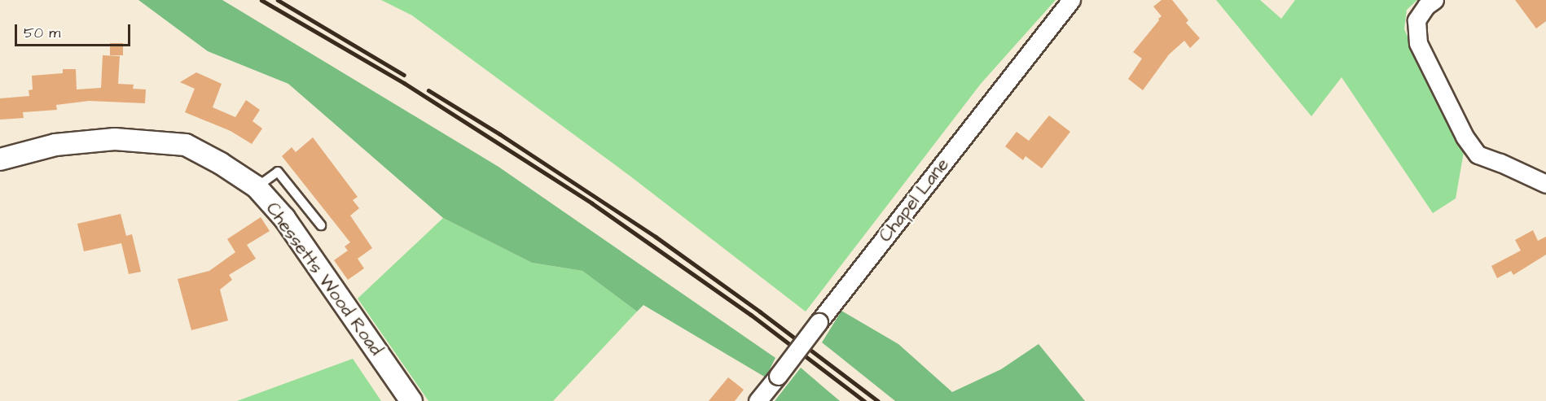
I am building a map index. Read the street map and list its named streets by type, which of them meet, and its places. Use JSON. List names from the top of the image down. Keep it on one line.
{"streets":{"street":["Chapel Lane","Chessetts Wood Road"]},"scale_bar":"50 m"}
